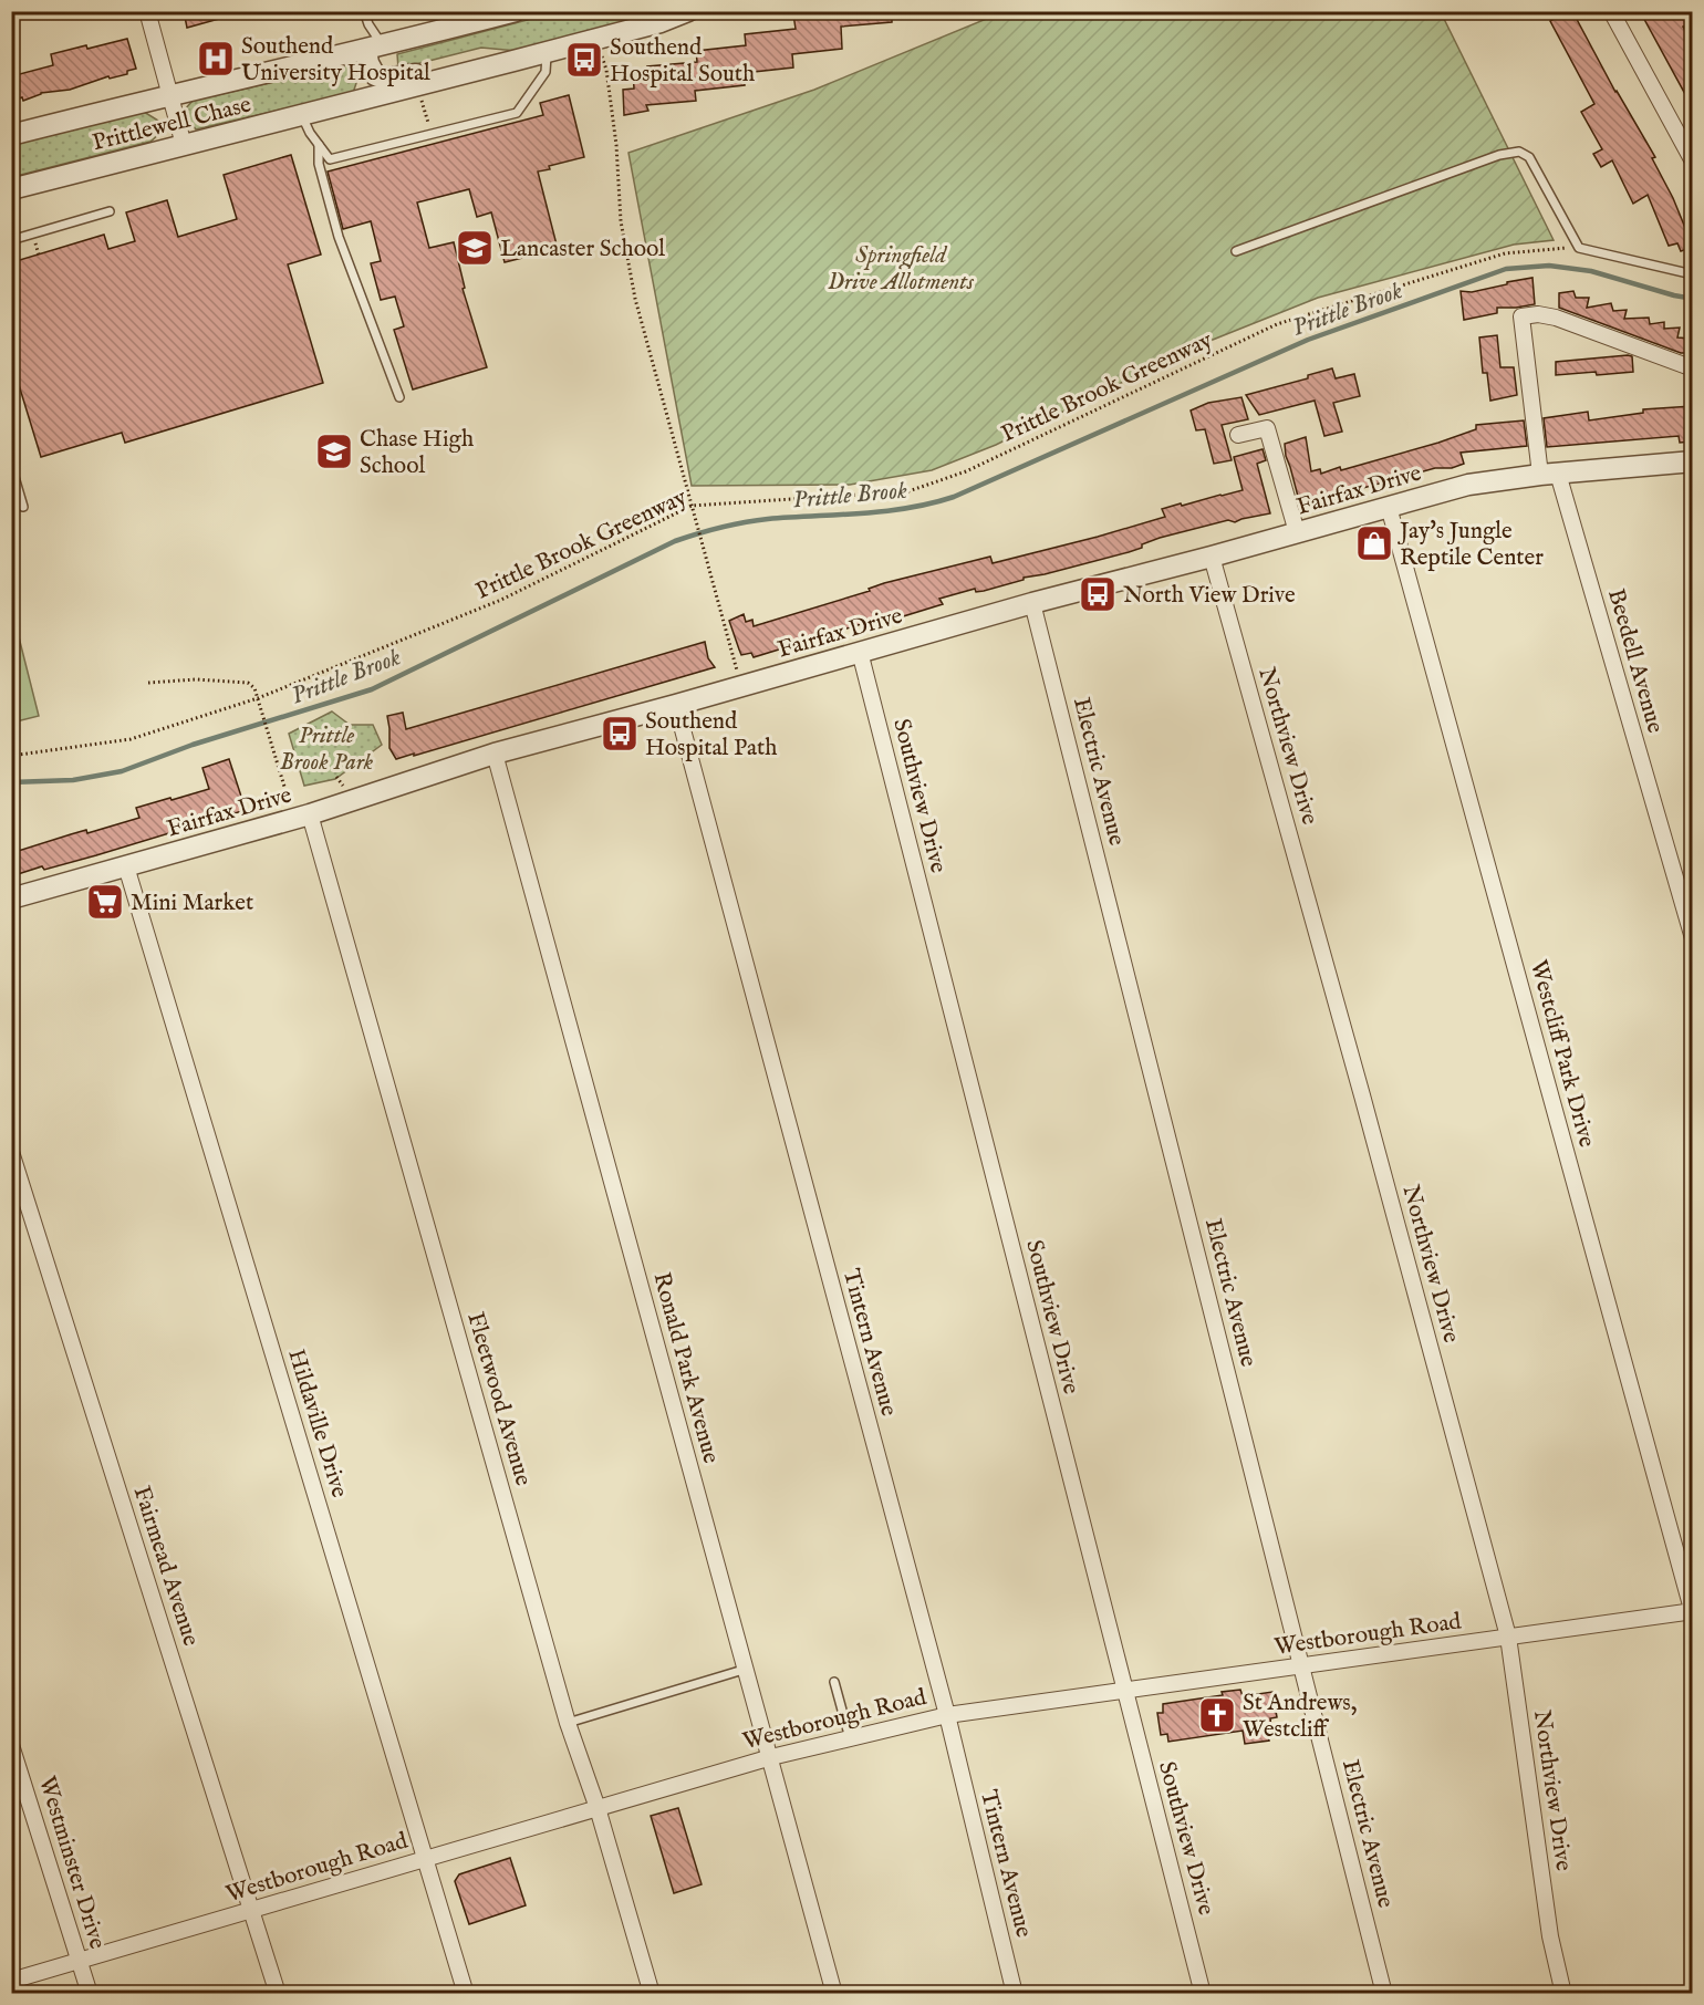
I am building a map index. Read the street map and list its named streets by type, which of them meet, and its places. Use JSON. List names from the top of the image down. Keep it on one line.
{"streets":{"street":["Prittlewell Chase","Fairfax Drive","Beedell Avenue","Northview Drive","Electric Avenue","Southview Drive","Westcliff Park Drive","Tintern Avenue","Ronald Park Avenue","Fleetwood Avenue","Hildaville Drive","Fairmead Avenue","Westborough Road","Westminster Drive"],"path":["Prittle Brook Greenway"]},"crossings":[["Fairfax Drive","Beedell Avenue"],["Fairfax Drive","Northview Drive"],["Fairfax Drive","Electric Avenue"],["Fairfax Drive","Southview Drive"],["Fairfax Drive","Westcliff Park Drive"],["Fairfax Drive","Tintern Avenue"],["Fairfax Drive","Ronald Park Avenue"],["Fairfax Drive","Fleetwood Avenue"],["Fairfax Drive","Hildaville Drive"],["Northview Drive","Westborough Road"],["Electric Avenue","Westborough Road"],["Southview Drive","Westborough Road"],["Westcliff Park Drive","Westborough Road"],["Tintern Avenue","Westborough Road"],["Ronald Park Avenue","Westborough Road"],["Fleetwood Avenue","Westborough Road"],["Hildaville Drive","Westborough Road"],["Fairmead Avenue","Westborough Road"],["Westborough Road","Westminster Drive"]],"water":["Prittle Brook"],"parks":["Springfield Drive Allotments","Prittle Brook Park"],"places":{"hospital":["Southend University Hospital"],"bus stop":["Southend Hospital South","North View Drive","Southend Hospital Path"],"school or university":["Lancaster School","Chase High School"],"shop":["Jay's Jungle Reptile Center"],"supermarket":["Mini Market"],"church":["St Andrews, Westcliff"]}}
